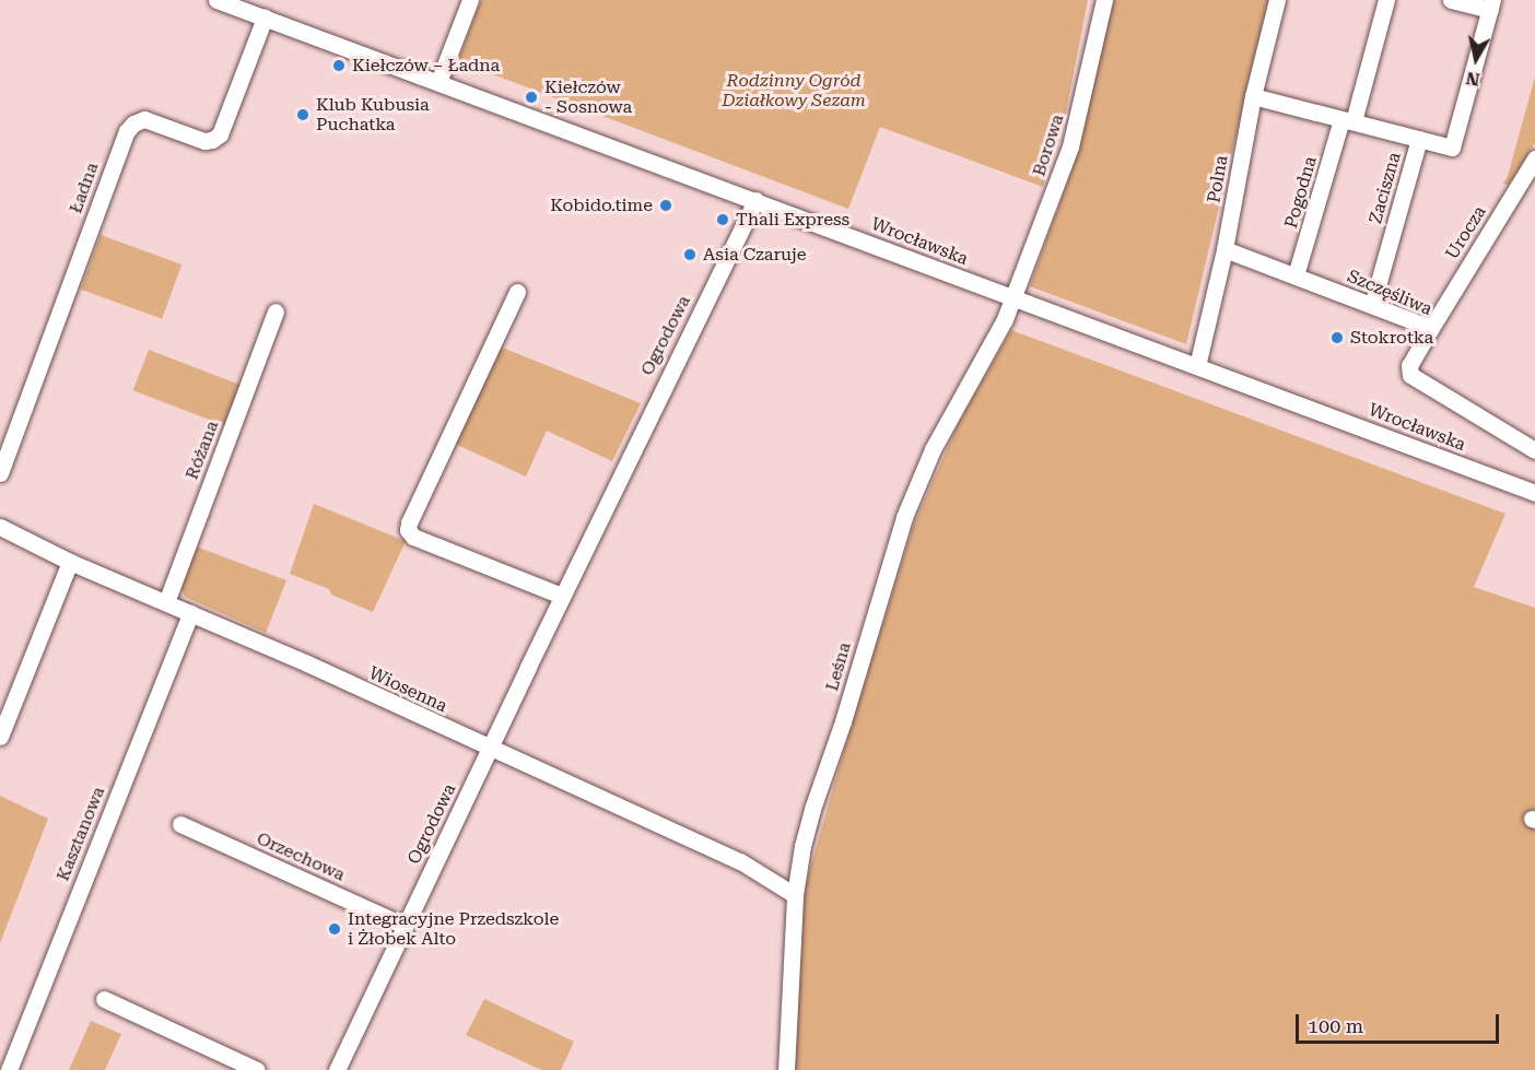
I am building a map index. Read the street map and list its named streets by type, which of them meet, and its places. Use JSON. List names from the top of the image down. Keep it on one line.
{"streets":{"street":["Borowa","Polna","Ładna","Zaciszna","Pogodna","Urocza","Wrocławska","Szczęśliwa","Ogrodowa","Różana","Leśna","Wiosenna","Kasztanowa","Orzechowa"]},"crossings":[["Borowa","Wrocławska"],["Borowa","Leśna"],["Polna","Wrocławska"],["Polna","Szczęśliwa"],["Ładna","Wrocławska"],["Zaciszna","Szczęśliwa"],["Pogodna","Szczęśliwa"],["Urocza","Szczęśliwa"],["Wrocławska","Ogrodowa"],["Wrocławska","Leśna"],["Ogrodowa","Wiosenna"],["Ogrodowa","Orzechowa"],["Różana","Wiosenna"],["Leśna","Wiosenna"],["Wiosenna","Kasztanowa"]],"parks":["Rodzinny Ogród Działkowy Sezam"],"places":["Kiełczów – Ładna","Kiełczów - Sosnowa","Klub Kubusia Puchatka","Kobido.time","Thali Express","Asia Czaruje","Stokrotka","Integracyjne Przedszkole i Żłobek Alto"],"scale_bar":"100 m","north":"bottom"}
